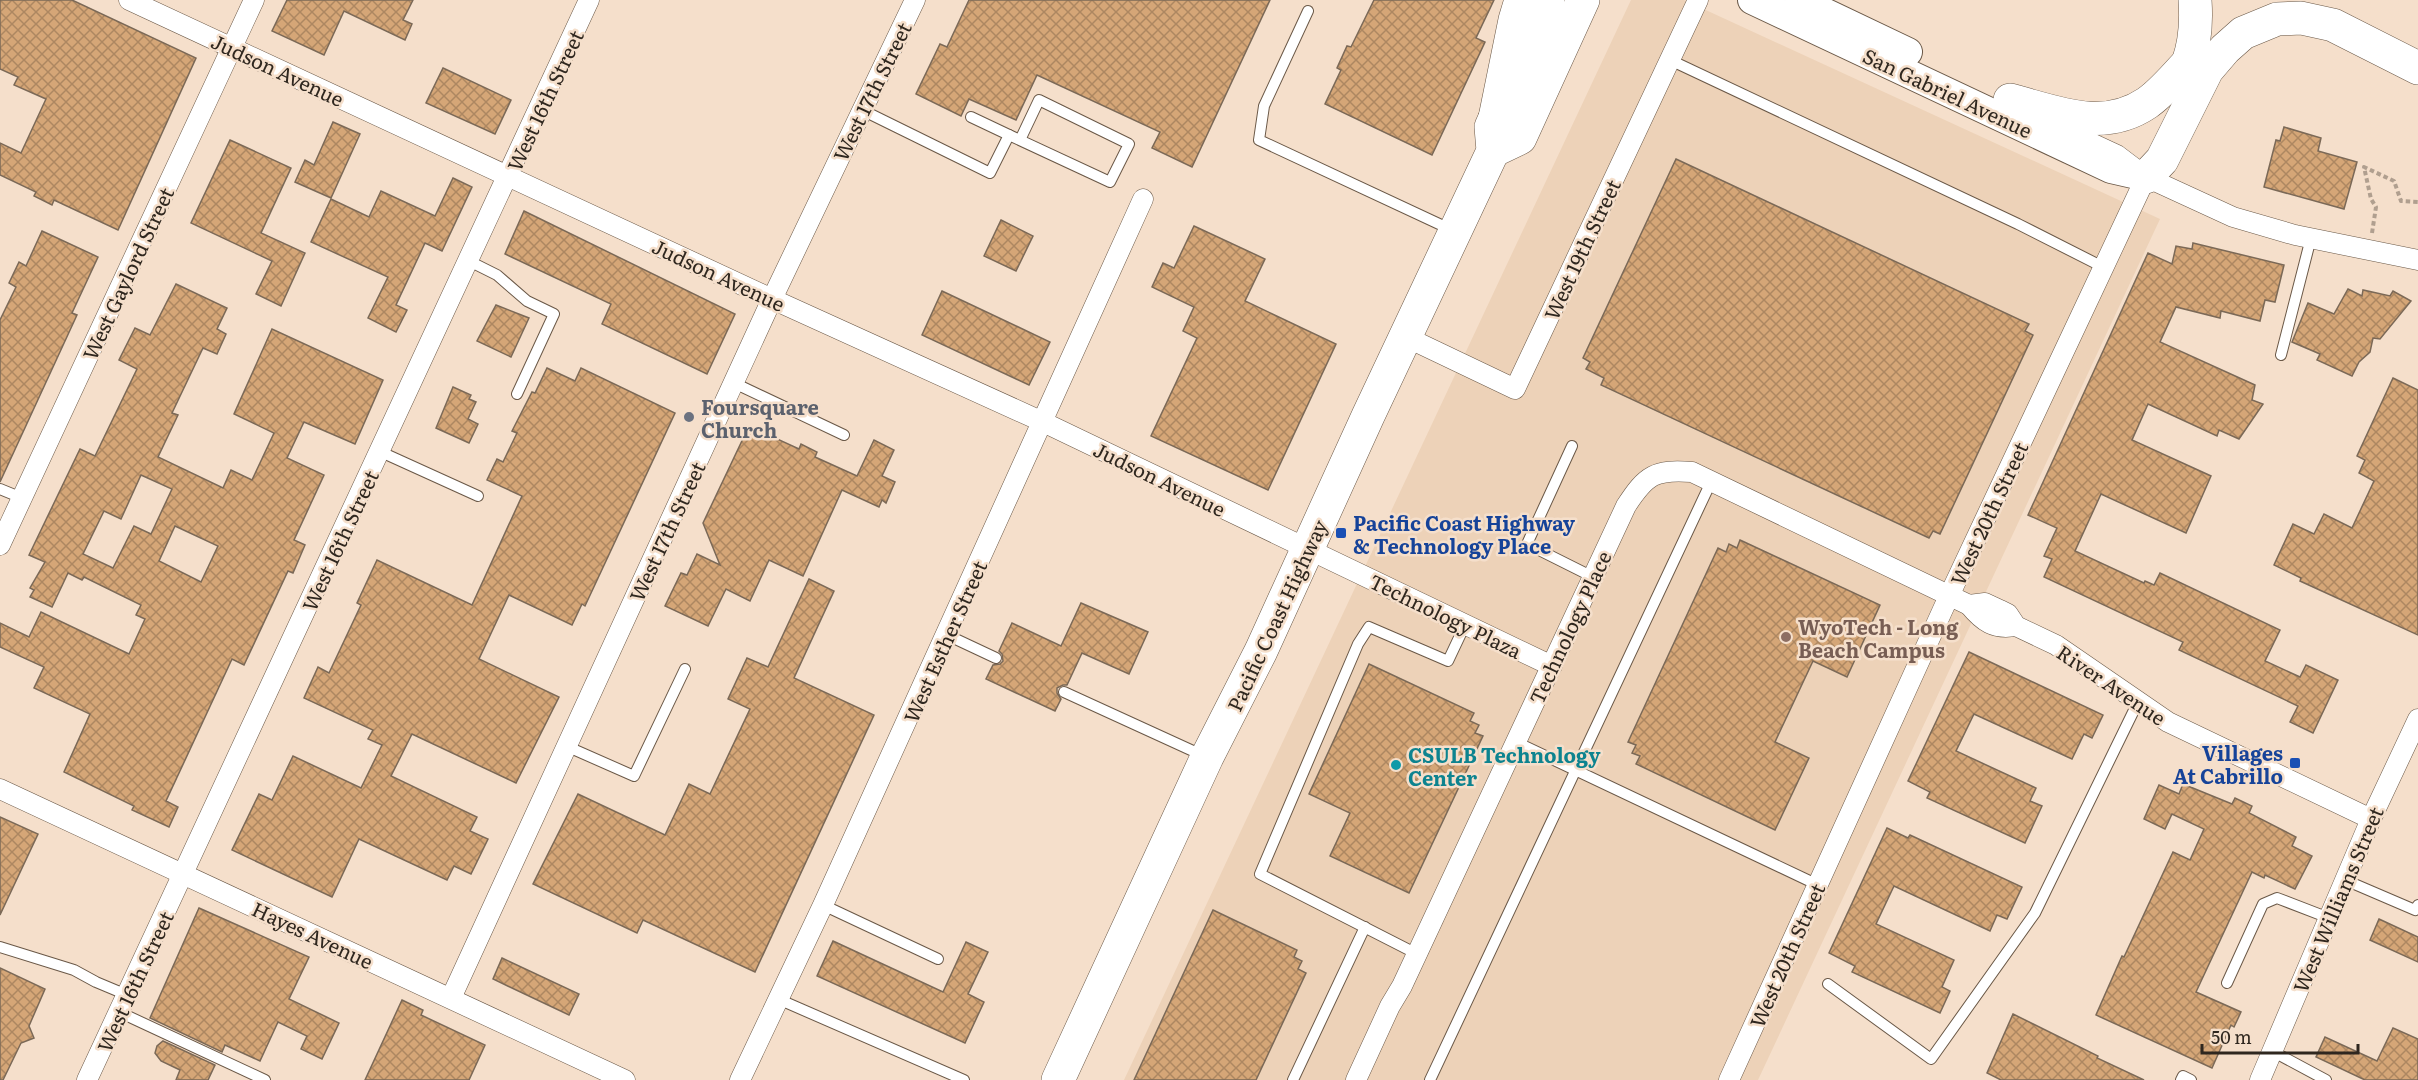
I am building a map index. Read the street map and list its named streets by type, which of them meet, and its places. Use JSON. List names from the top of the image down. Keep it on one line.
{"streets":{"highway":["Pacific Coast Highway"],"main road":["San Gabriel Avenue"],"street":["Judson Avenue","West 17th Street","West 16th Street","West 19th Street","West Gaylord Street","West 20th Street","Technology Plaza","Technology Place","West Esther Street","River Avenue","West Williams Street","Hayes Avenue"]},"crossings":[["Judson Avenue","West 17th Street"],["Judson Avenue","West 16th Street"],["Judson Avenue","West Gaylord Street"],["Judson Avenue","Pacific Coast Highway"],["Judson Avenue","Technology Plaza"],["Judson Avenue","West Esther Street"],["West 17th Street","Hayes Avenue"],["San Gabriel Avenue","West 20th Street"],["West 16th Street","Hayes Avenue"],["West 19th Street","Pacific Coast Highway"],["West 20th Street","Technology Place"],["West 20th Street","River Avenue"],["Pacific Coast Highway","Technology Plaza"],["Technology Plaza","Technology Place"],["Technology Place","River Avenue"],["River Avenue","West Williams Street"]],"places":{"other":["Foursquare Church","WyoTech - Long Beach Campus","CSULB Technology Center"],"transit":["Pacific Coast Highway & Technology Place","Villages At Cabrillo"]},"scale_bar":"50 m"}
